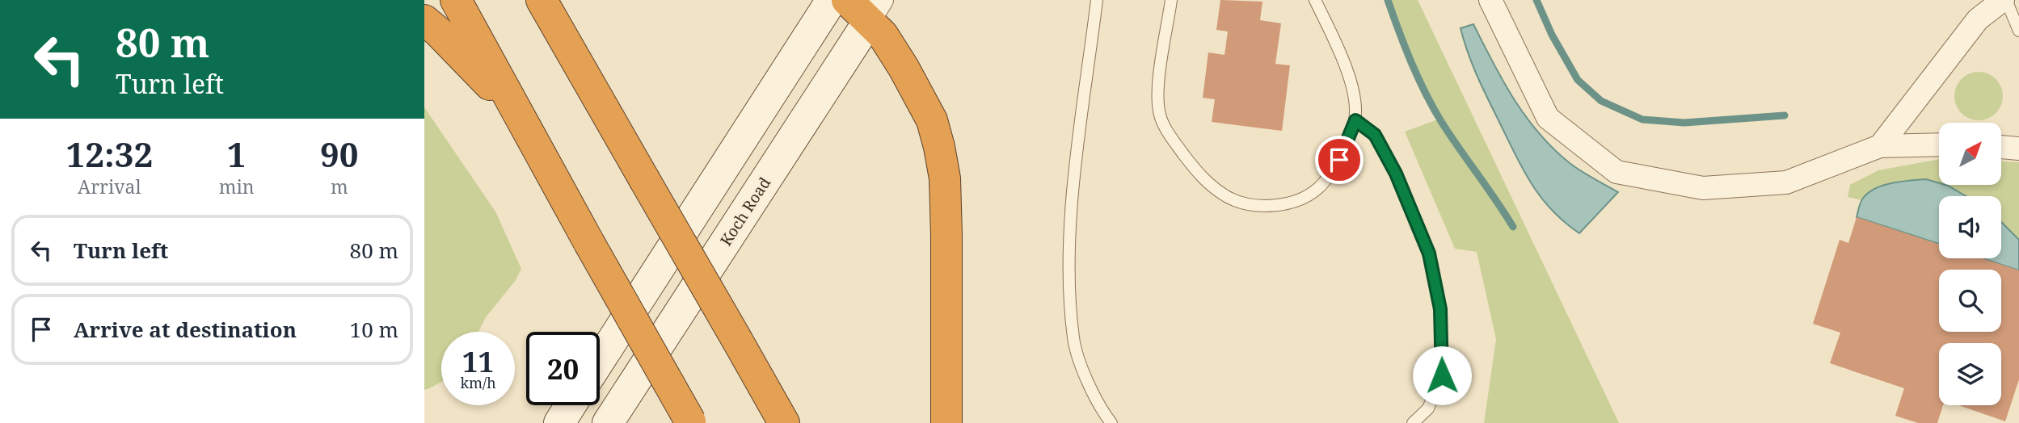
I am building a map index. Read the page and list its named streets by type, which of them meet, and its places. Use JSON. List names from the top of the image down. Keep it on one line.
{"streets":{"street":["Koch Road"]},"north":"top right","page":{"turn":["80 m","Turn left"],"eta":["12:32","Arrival","1","min","90","m"],"list":[{"name":"Turn left","value":"80 m"},{"name":"Arrive at destination","value":"10 m"}],"speed":"11 km/h","limit":"20"}}
